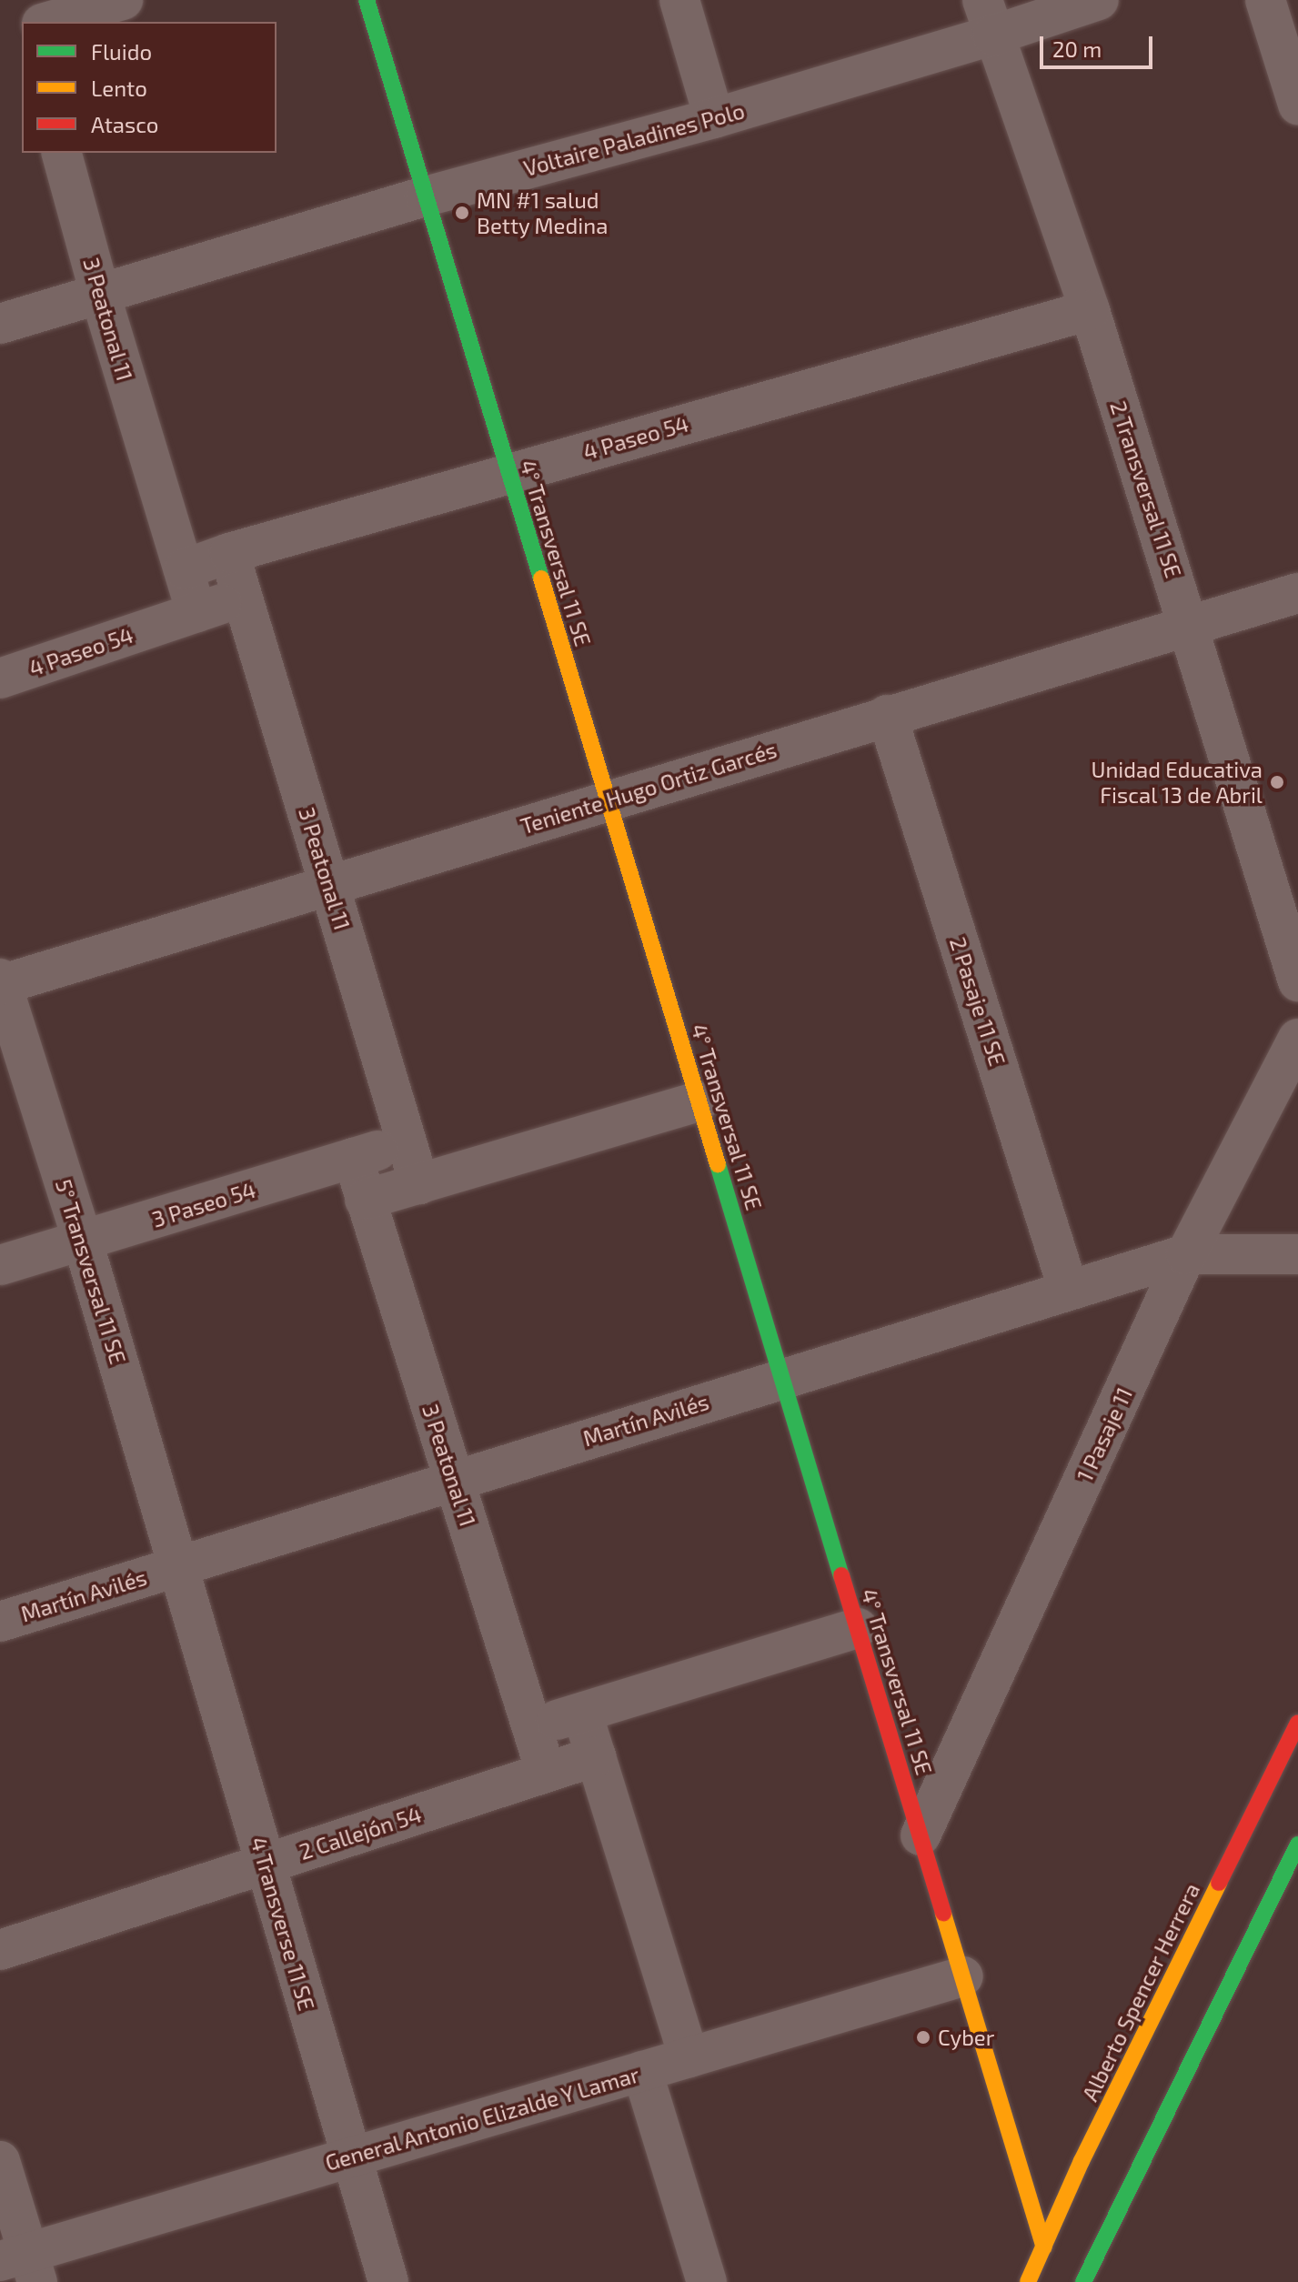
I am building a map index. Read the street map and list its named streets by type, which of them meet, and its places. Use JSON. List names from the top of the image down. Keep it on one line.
{"streets":{"street":["Voltaire Paladines Polo","3 Peatonal 11","4 Paseo 54","2 Transversal 11 SE","4° Transversal 11 SE","Teniente Hugo Ortiz Garcés","2 Pasaje 11 SE","3 Paseo 54","5° Transversal 11 SE","Martín Avilés","1 Pasaje 11","2 Callejón 54","4 Transverse 11 SE","Alberto Spencer Herrera","General Antonio Elizalde Y Lamar"]},"crossings":[["Voltaire Paladines Polo","3 Peatonal 11"],["Voltaire Paladines Polo","2 Transversal 11 SE"],["Voltaire Paladines Polo","4° Transversal 11 SE"],["3 Peatonal 11","4 Paseo 54"],["3 Peatonal 11","Teniente Hugo Ortiz Garcés"],["3 Peatonal 11","3 Paseo 54"],["3 Peatonal 11","Martín Avilés"],["3 Peatonal 11","2 Callejón 54"],["4 Paseo 54","2 Transversal 11 SE"],["4 Paseo 54","4° Transversal 11 SE"],["2 Transversal 11 SE","Teniente Hugo Ortiz Garcés"],["4° Transversal 11 SE","Teniente Hugo Ortiz Garcés"],["4° Transversal 11 SE","Martín Avilés"],["4° Transversal 11 SE","1 Pasaje 11"],["4° Transversal 11 SE","Alberto Spencer Herrera"],["4° Transversal 11 SE","General Antonio Elizalde Y Lamar"],["Teniente Hugo Ortiz Garcés","2 Pasaje 11 SE"],["Teniente Hugo Ortiz Garcés","5° Transversal 11 SE"],["2 Pasaje 11 SE","Martín Avilés"],["3 Paseo 54","5° Transversal 11 SE"],["5° Transversal 11 SE","Martín Avilés"],["5° Transversal 11 SE","4 Transverse 11 SE"],["Martín Avilés","1 Pasaje 11"],["Martín Avilés","4 Transverse 11 SE"],["2 Callejón 54","4 Transverse 11 SE"],["4 Transverse 11 SE","General Antonio Elizalde Y Lamar"]],"places":["MN #1 salud Betty Medina","Unidad Educativa Fiscal 13 de Abril","Cyber"],"legend":["Fluido","Lento","Atasco"],"scale_bar":"20 m"}
